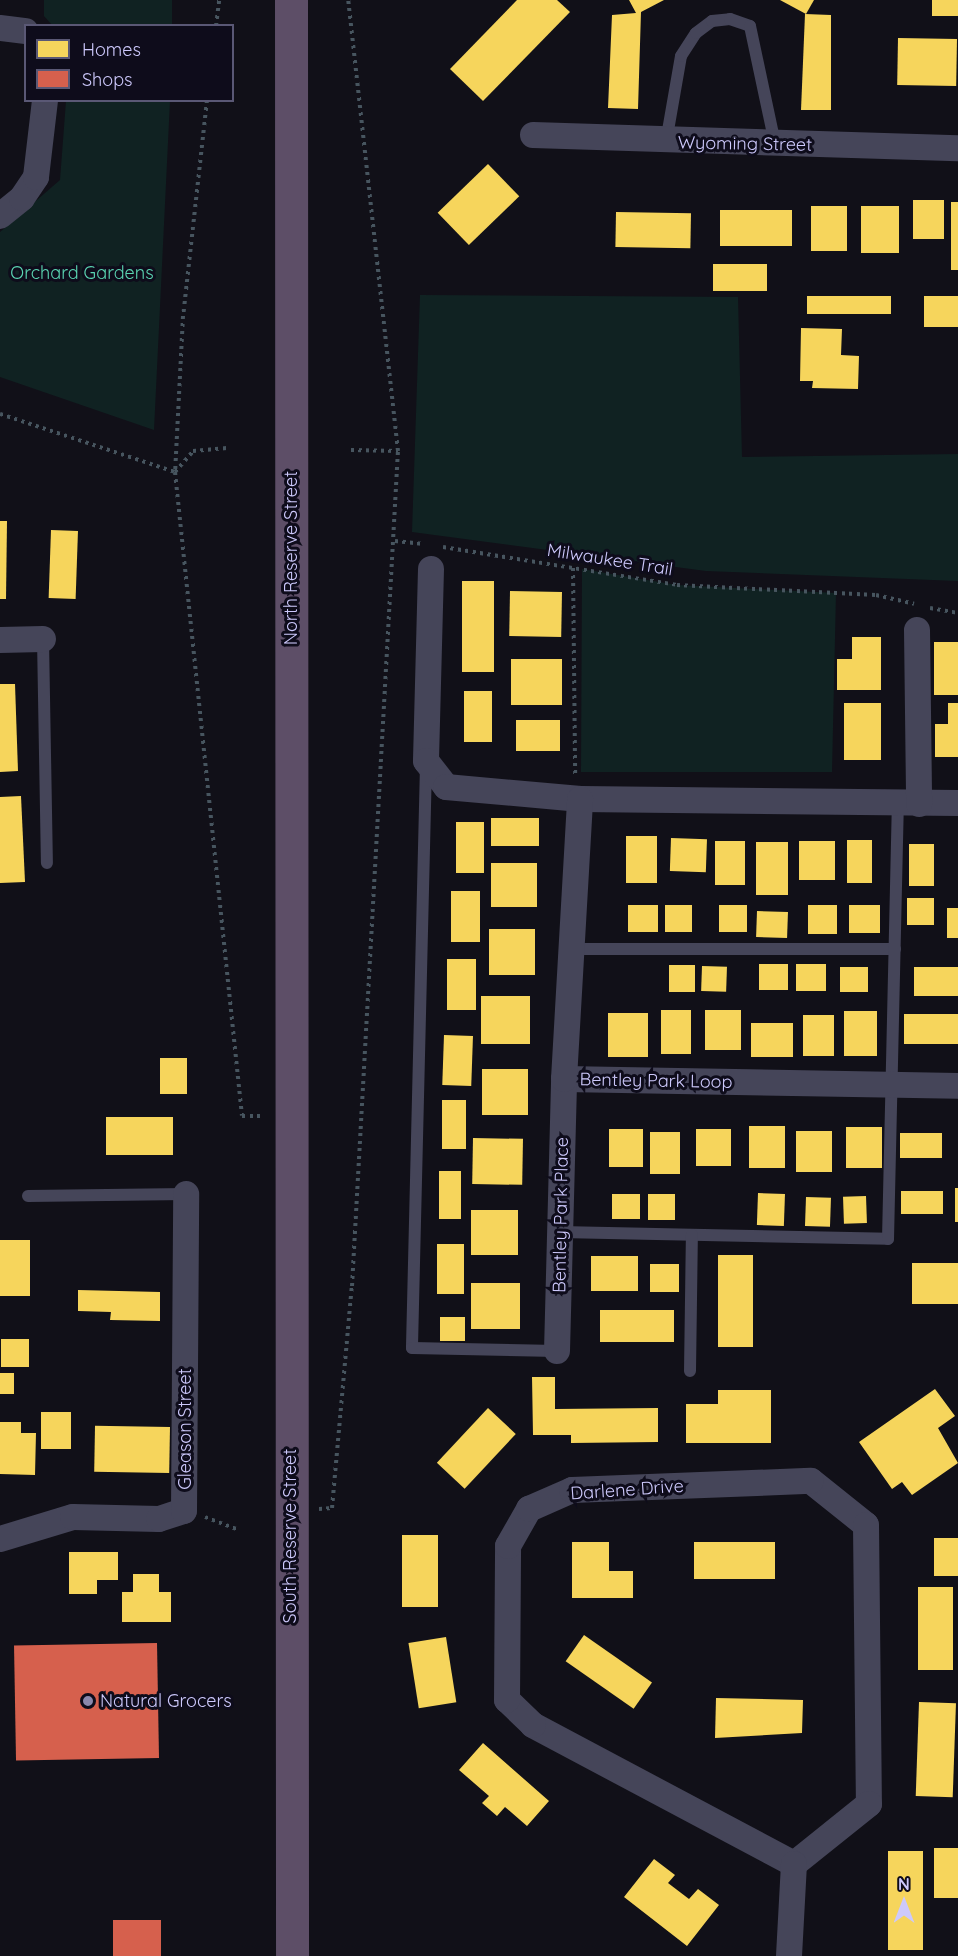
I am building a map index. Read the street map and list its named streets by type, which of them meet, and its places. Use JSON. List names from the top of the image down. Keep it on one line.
{"streets":{"highway":["North Reserve Street","South Reserve Street"],"street":["Wyoming Street","Bentley Park Loop","Bentley Park Place","Gleason Street","Darlene Drive"],"path":["Milwaukee Trail"]},"crossings":[["North Reserve Street","South Reserve Street"],["Bentley Park Loop","Bentley Park Place"]],"parks":["Orchard Gardens"],"places":["Natural Grocers"],"legend":["Homes","Shops"],"north":"top"}
